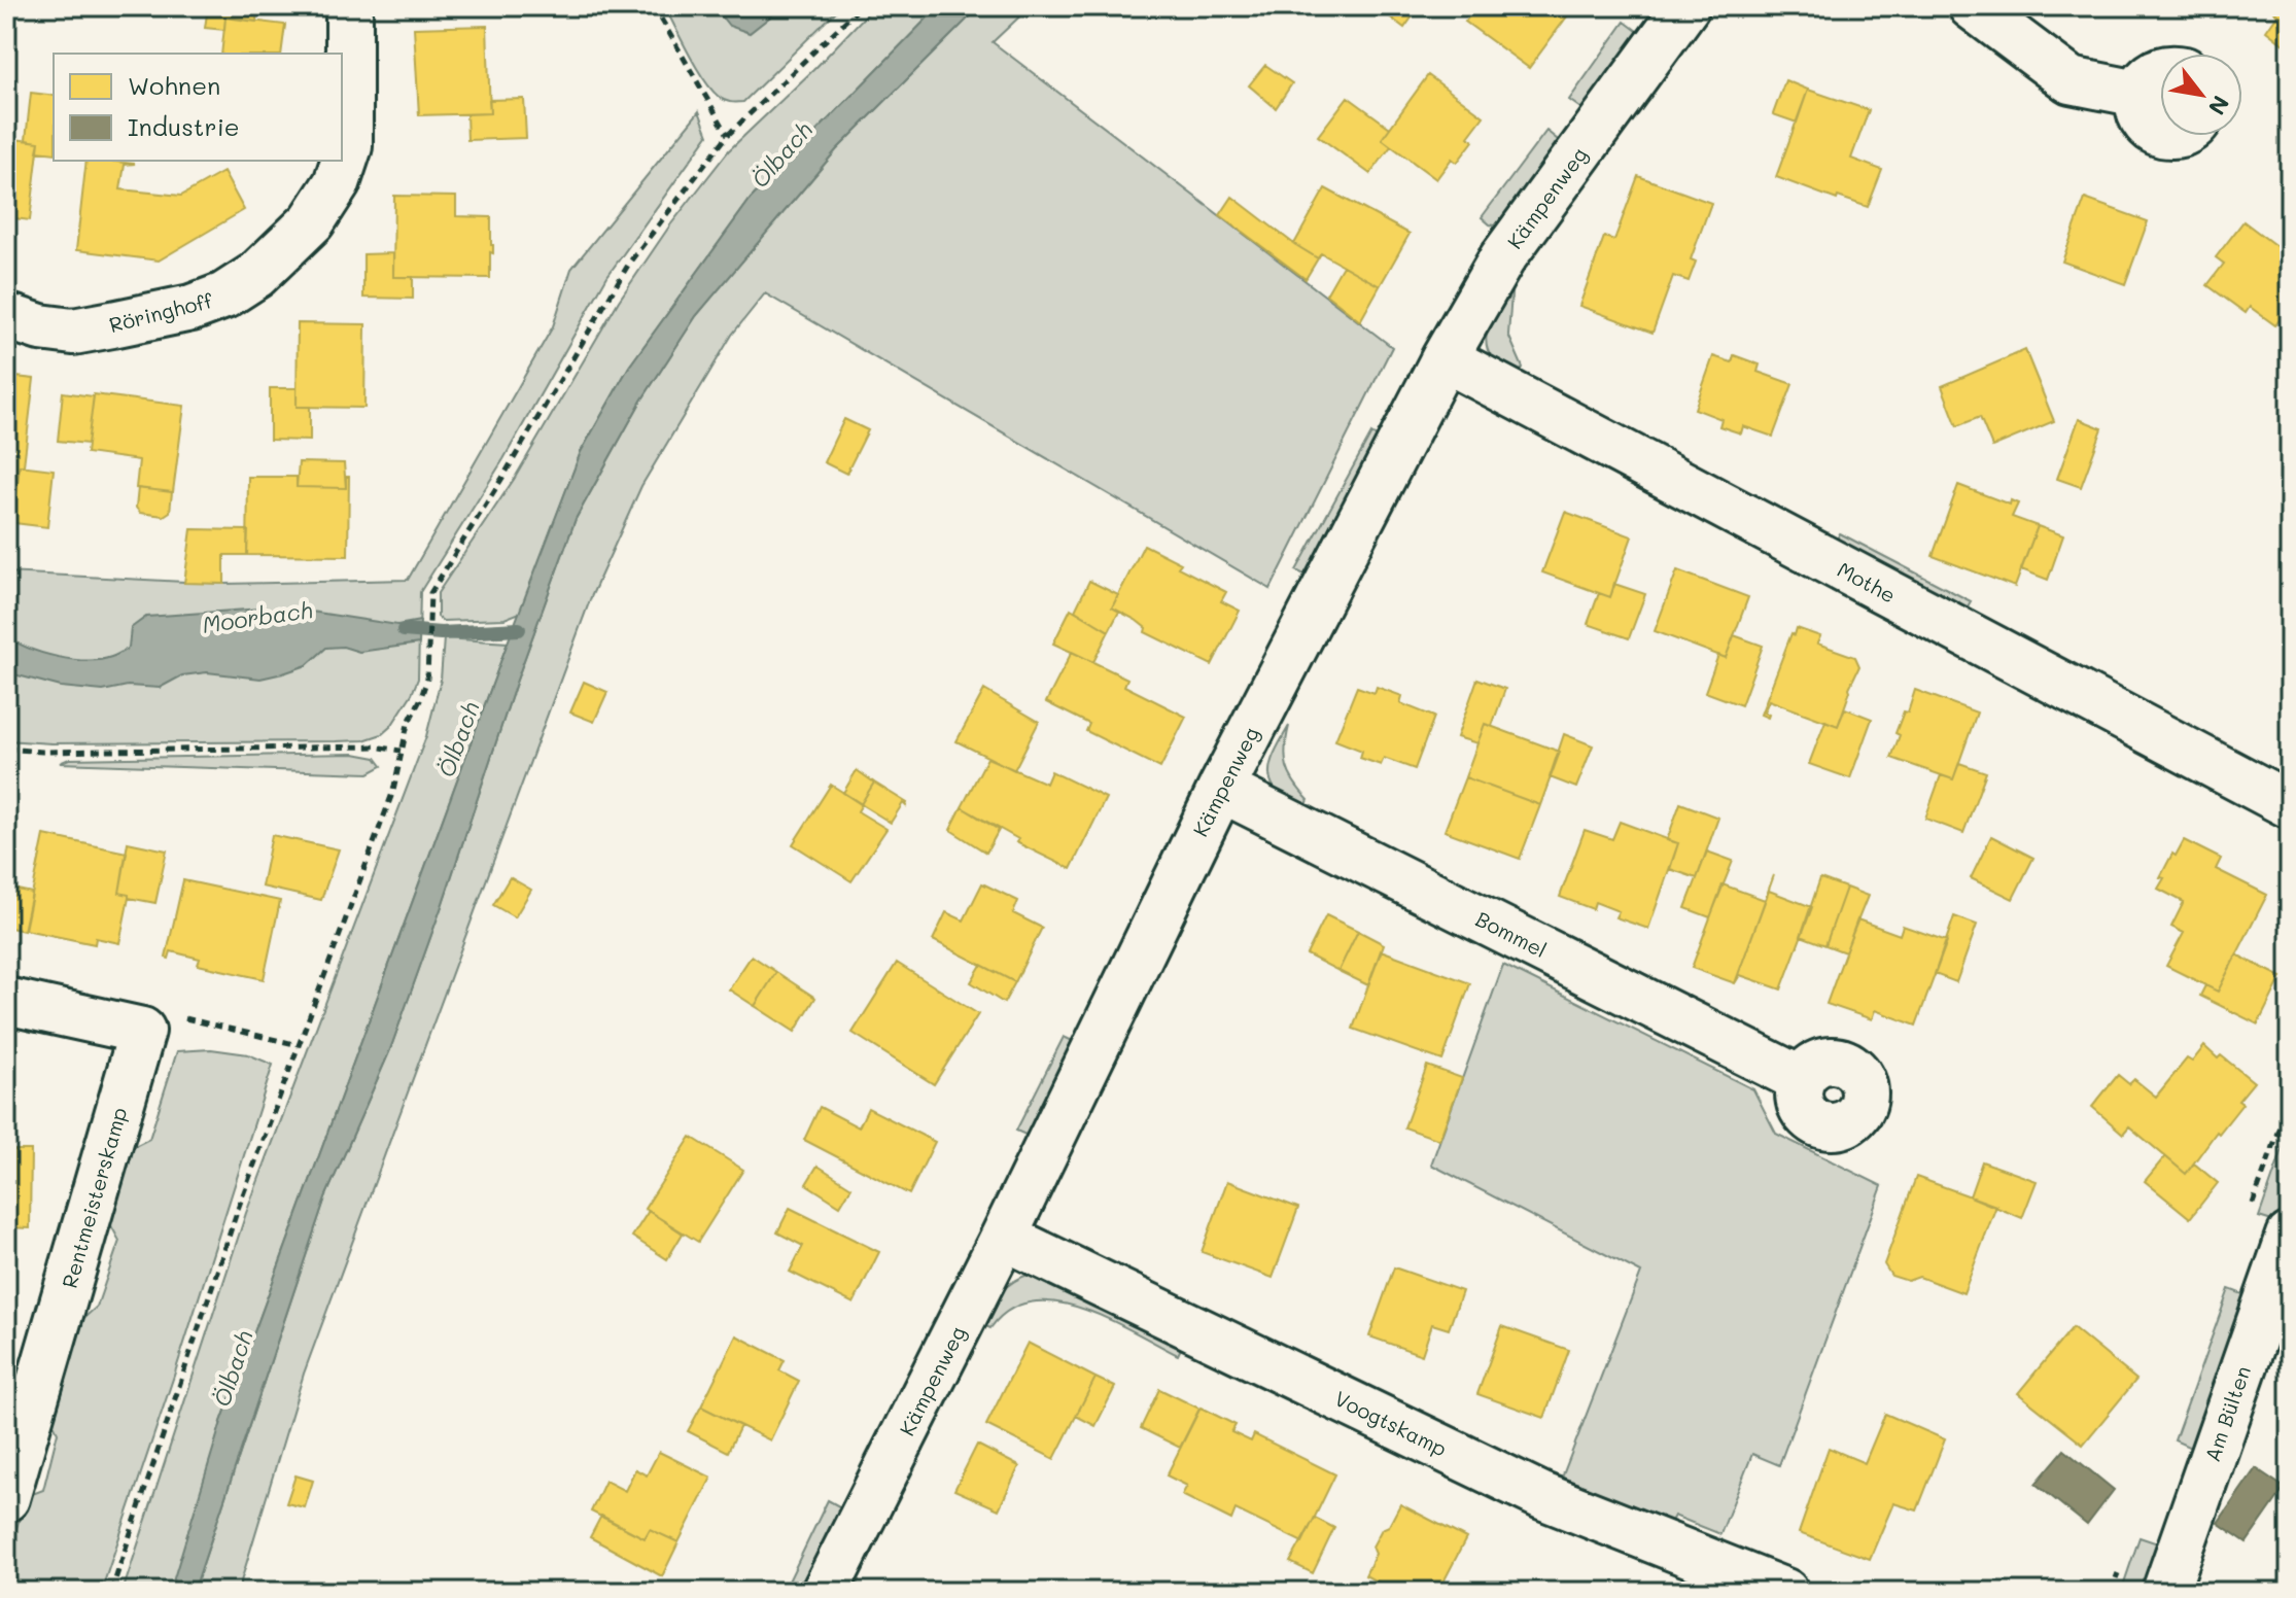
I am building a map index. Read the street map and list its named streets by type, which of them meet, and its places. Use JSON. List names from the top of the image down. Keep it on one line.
{"streets":{"street":["Kämpenweg","Röringhoff","Mothe","Bommel","Rentmeisterskamp","Am Bülten","Voogtskamp"]},"crossings":[["Kämpenweg","Mothe"],["Kämpenweg","Bommel"],["Kämpenweg","Voogtskamp"]],"water":["Ölbach","Moorbach"],"legend":["Wohnen","Industrie"],"north":"bottom right"}
